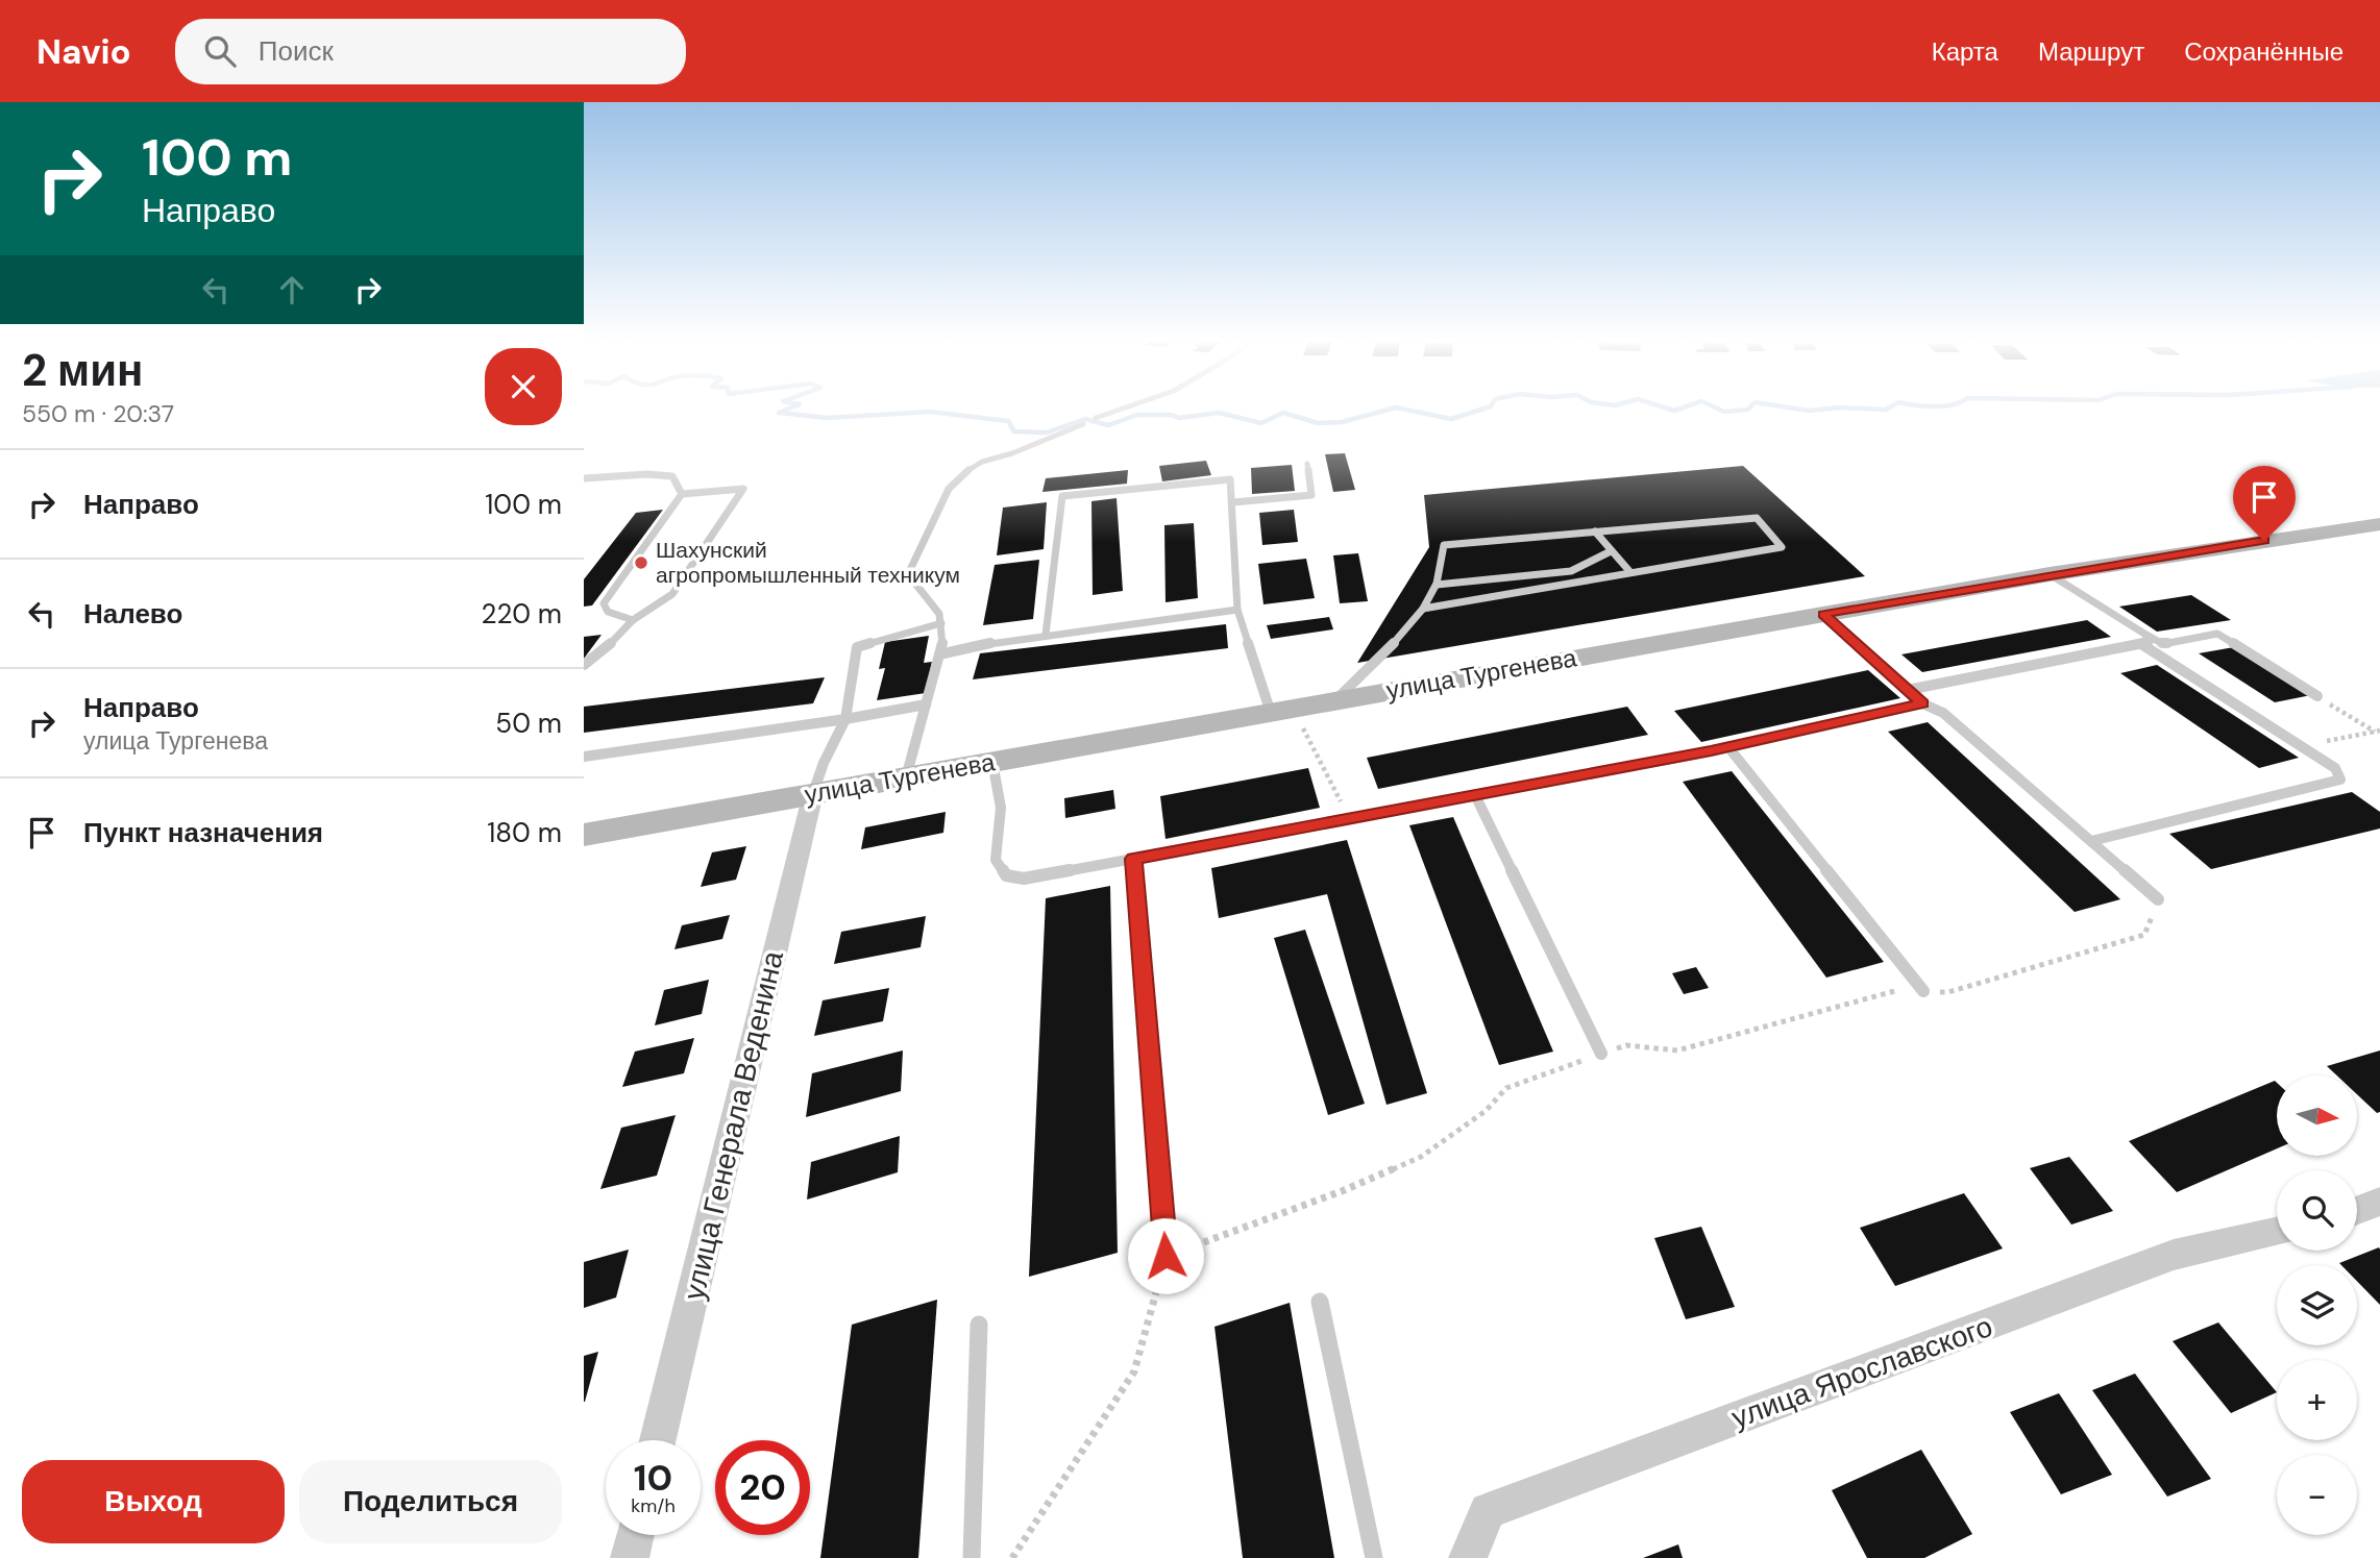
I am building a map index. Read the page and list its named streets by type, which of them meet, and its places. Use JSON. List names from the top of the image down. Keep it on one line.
{"streets":{"street":["улица Тургенева","улица Генерала Веденина","улица Ярославского"]},"crossings":[["улица Тургенева","улица Генерала Веденина"]],"places":["Шахунский агропромышленный техникум"],"north":"right","page":{"header":"Navio","search":"Поиск","nav":["Карта","Маршрут","Сохранённые"],"turn":["100 m","Направо"],"heading":["2 мин","550 m · 20:37"],"list":[{"name":"Направо","value":"100 m"},{"name":"Налево","value":"220 m"},{"name":"Направо","note":"улица Тургенева","value":"50 m"},{"name":"Пункт назначения","value":"180 m"}],"map_buttons":["+","−"],"speed":"10 km/h","limit":"20","buttons":["Выход","Поделиться"]}}
